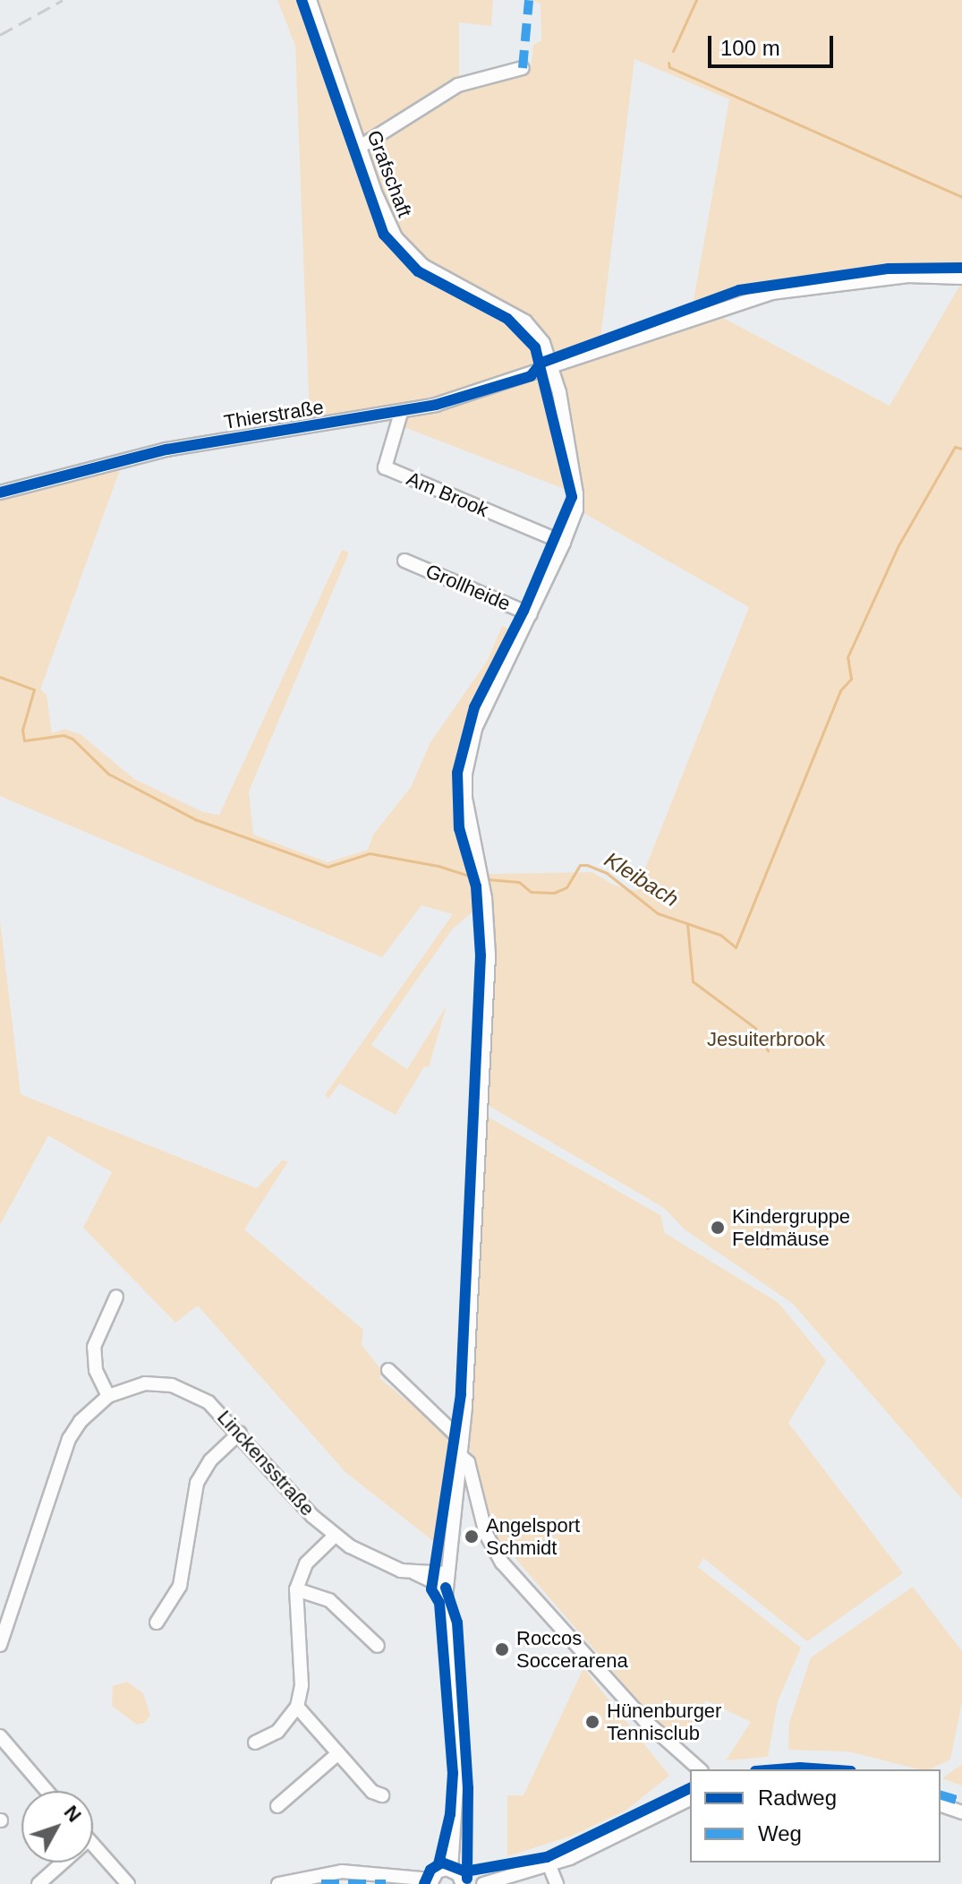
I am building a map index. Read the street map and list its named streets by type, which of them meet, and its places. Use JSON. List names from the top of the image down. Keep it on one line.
{"streets":{"street":["Grafschaft","Thierstraße","Am Brook","Grollheide","Linckensstraße"]},"crossings":[["Grafschaft","Thierstraße"],["Grafschaft","Am Brook"],["Grafschaft","Grollheide"],["Grafschaft","Linckensstraße"],["Thierstraße","Am Brook"]],"water":["Kleibach"],"parks":["Jesuiterbrook"],"places":["Kindergruppe Feldmäuse","Angelsport Schmidt","Roccos Soccerarena","Hünenburger Tennisclub"],"legend":["Radweg","Weg"],"scale_bar":"100 m","north":"top right"}
